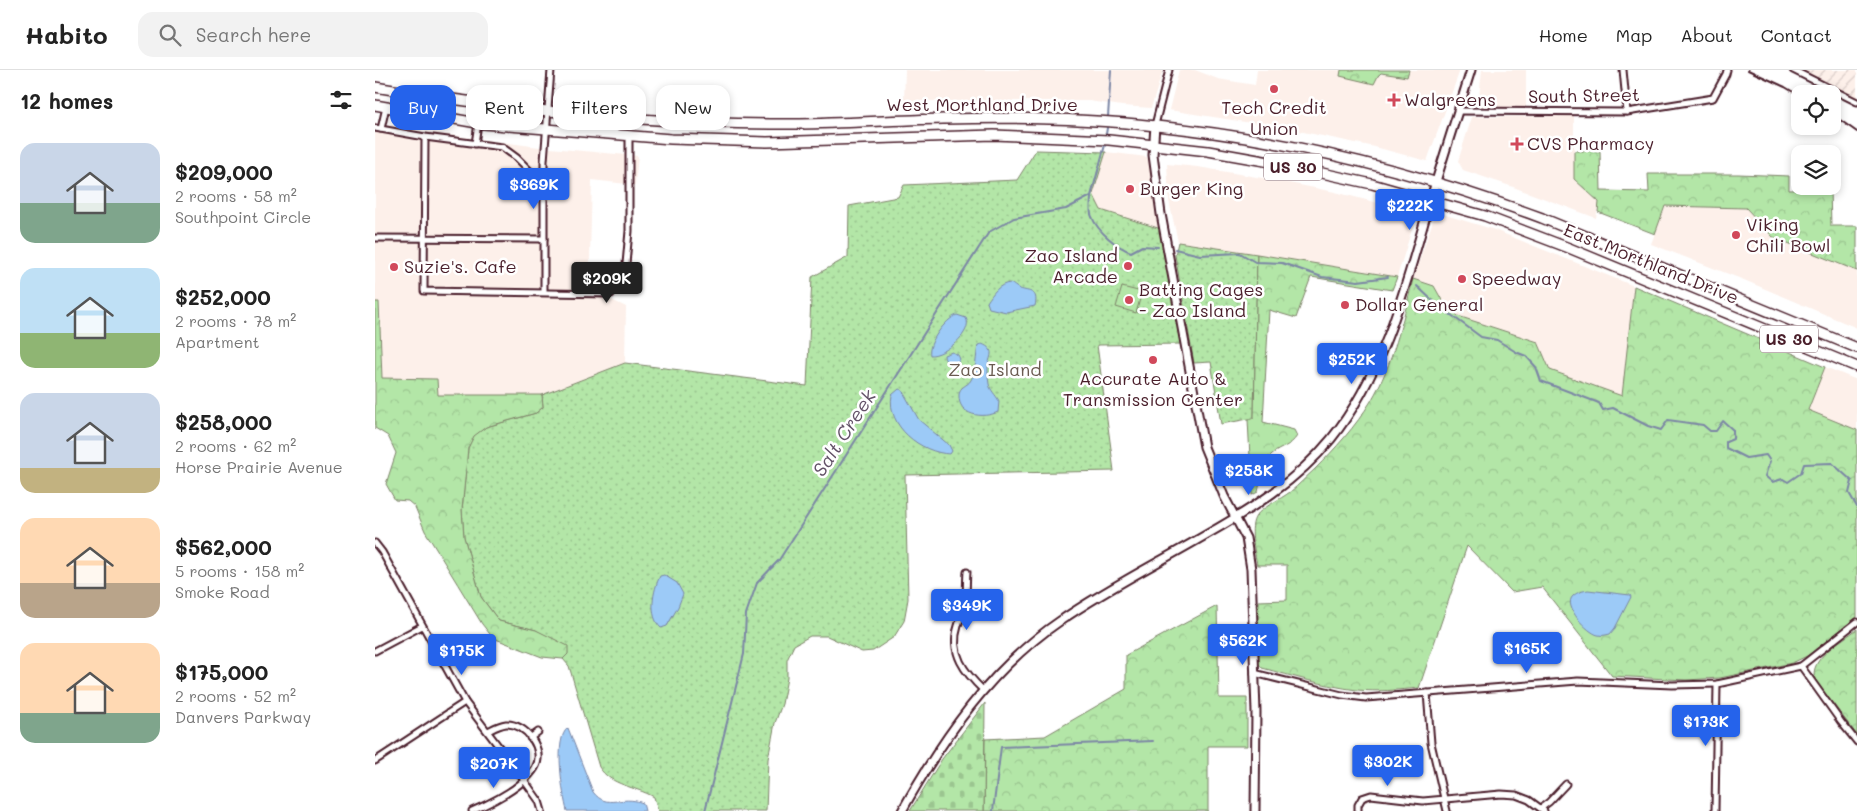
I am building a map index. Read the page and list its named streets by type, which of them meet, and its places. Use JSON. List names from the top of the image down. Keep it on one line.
{"streets":{"highway":["West Morthland Drive","US 30","East Morthland Drive"],"street":["South Street"]},"crossings":[["West Morthland Drive","East Morthland Drive"]],"water":["Salt Creek"],"parks":["Zao Island"],"places":{"other":["Tech Credit Union","Burger King","Viking Chili Bowl","Zao Island Arcade","Suzie's. Cafe","Speedway","Batting Cages - Zao Island","Dollar General","Accurate Auto & Transmission Center"],"health":["Walgreens","CVS Pharmacy"]},"page":{"header":"Habito","search":"Search here","nav":["Home","Map","About","Contact"],"heading":"12 homes","chip":["Buy","Rent","Filters","New"],"list":[{"name":"$209,000","note":"2 rooms · 58 m² · Southpoint Circle"},{"name":"$252,000","note":"2 rooms · 78 m² · Apartment"},{"name":"$258,000","note":"2 rooms · 62 m² · Horse Prairie Avenue"},{"name":"$562,000","note":"5 rooms · 158 m² · Smoke Road"},{"name":"$175,000","note":"2 rooms · 52 m² · Danvers Parkway"}],"price":["$369K","$222K","$209K","$252K","$258K","$349K","$562K","$165K","$175K","$173K","$302K","$207K"]}}
